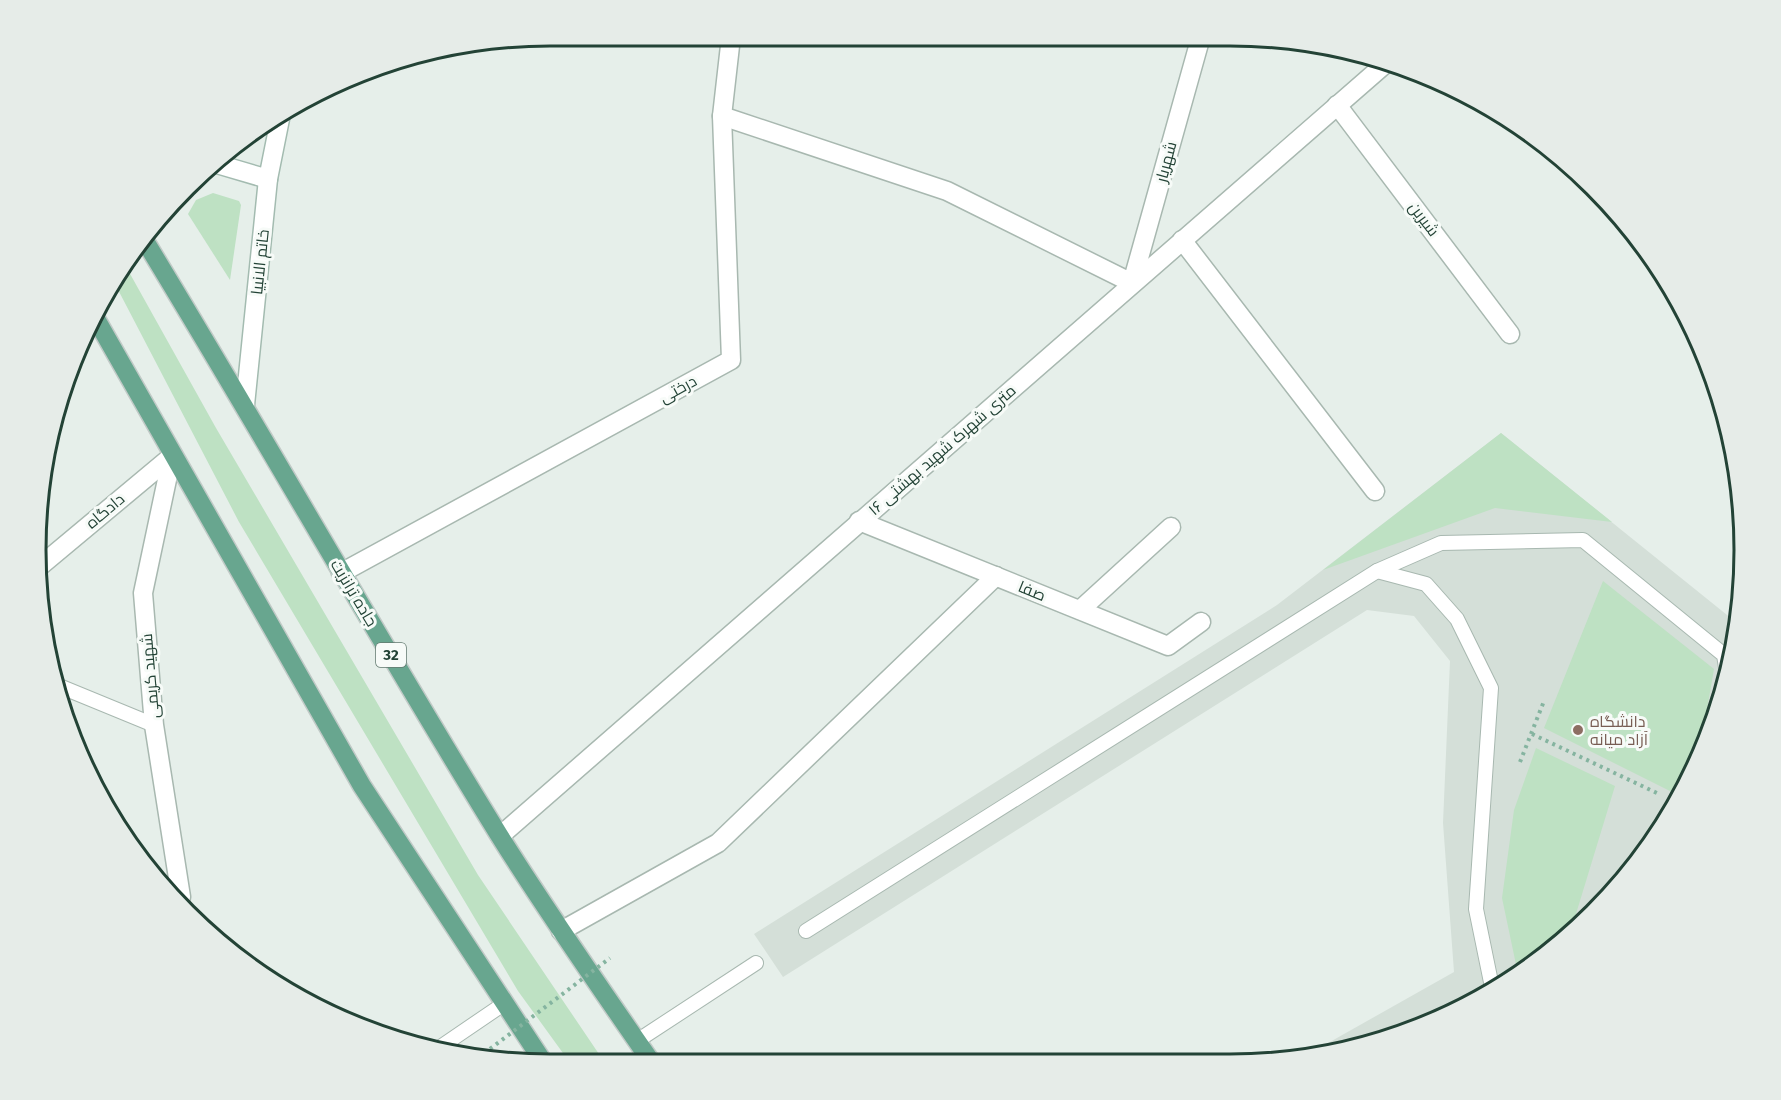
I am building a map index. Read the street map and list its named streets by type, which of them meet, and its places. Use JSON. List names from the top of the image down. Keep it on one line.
{"streets":{"main road":["جاده ترانزیت","32"],"street":["شهریار","شیرین","خاتم الانبیا","درختی","۱۶ متری شهرک شهيد بهشتی","دادگاه","صفا","شهید کریمی"]},"crossings":[["شهریار","۱۶ متری شهرک شهيد بهشتی"],["شیرین","۱۶ متری شهرک شهيد بهشتی"],["خاتم الانبیا","جاده ترانزیت"],["درختی","جاده ترانزیت"],["۱۶ متری شهرک شهيد بهشتی","صفا"],["۱۶ متری شهرک شهيد بهشتی","جاده ترانزیت"],["دادگاه","شهید کریمی"]],"places":["دانشگاه آزاد میانه"]}
